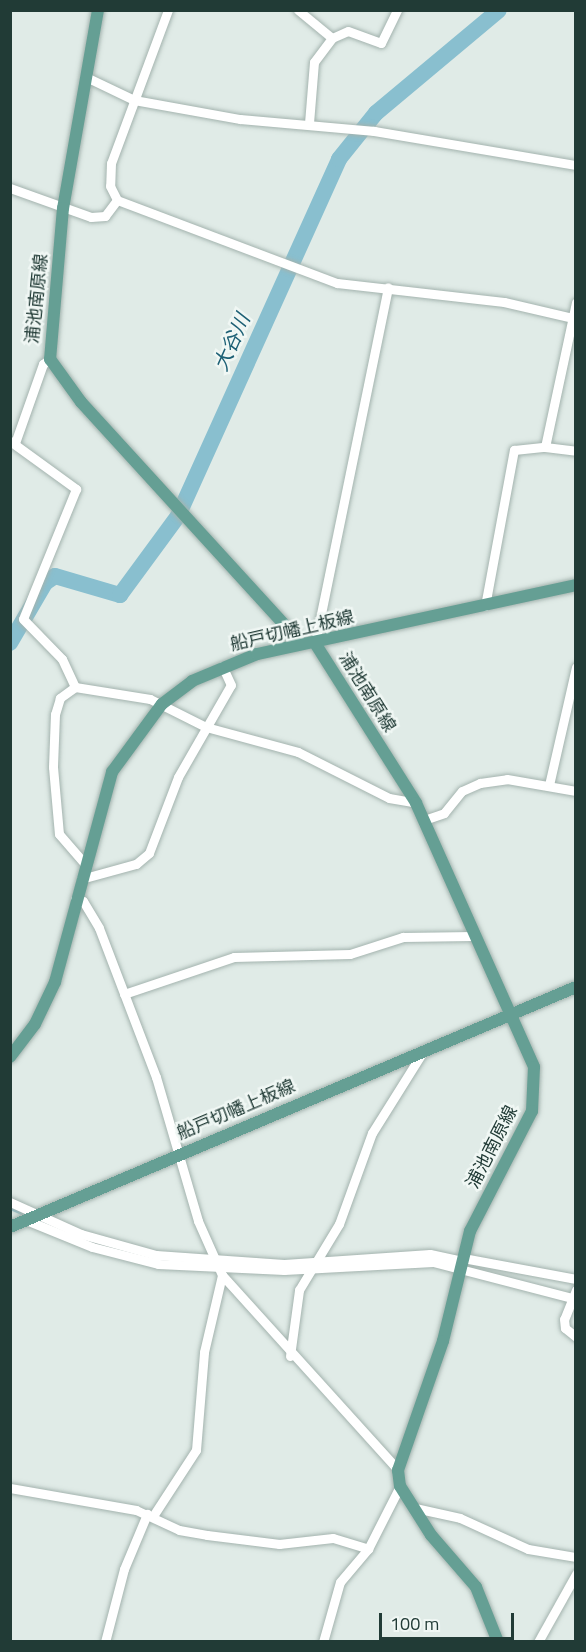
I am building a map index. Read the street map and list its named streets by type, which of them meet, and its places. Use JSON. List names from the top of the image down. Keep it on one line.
{"streets":{"main road":["浦池南原線","船戸切幡上板線"]},"crossings":[["浦池南原線","船戸切幡上板線"]],"water":["大谷川"],"scale_bar":"100 m"}
